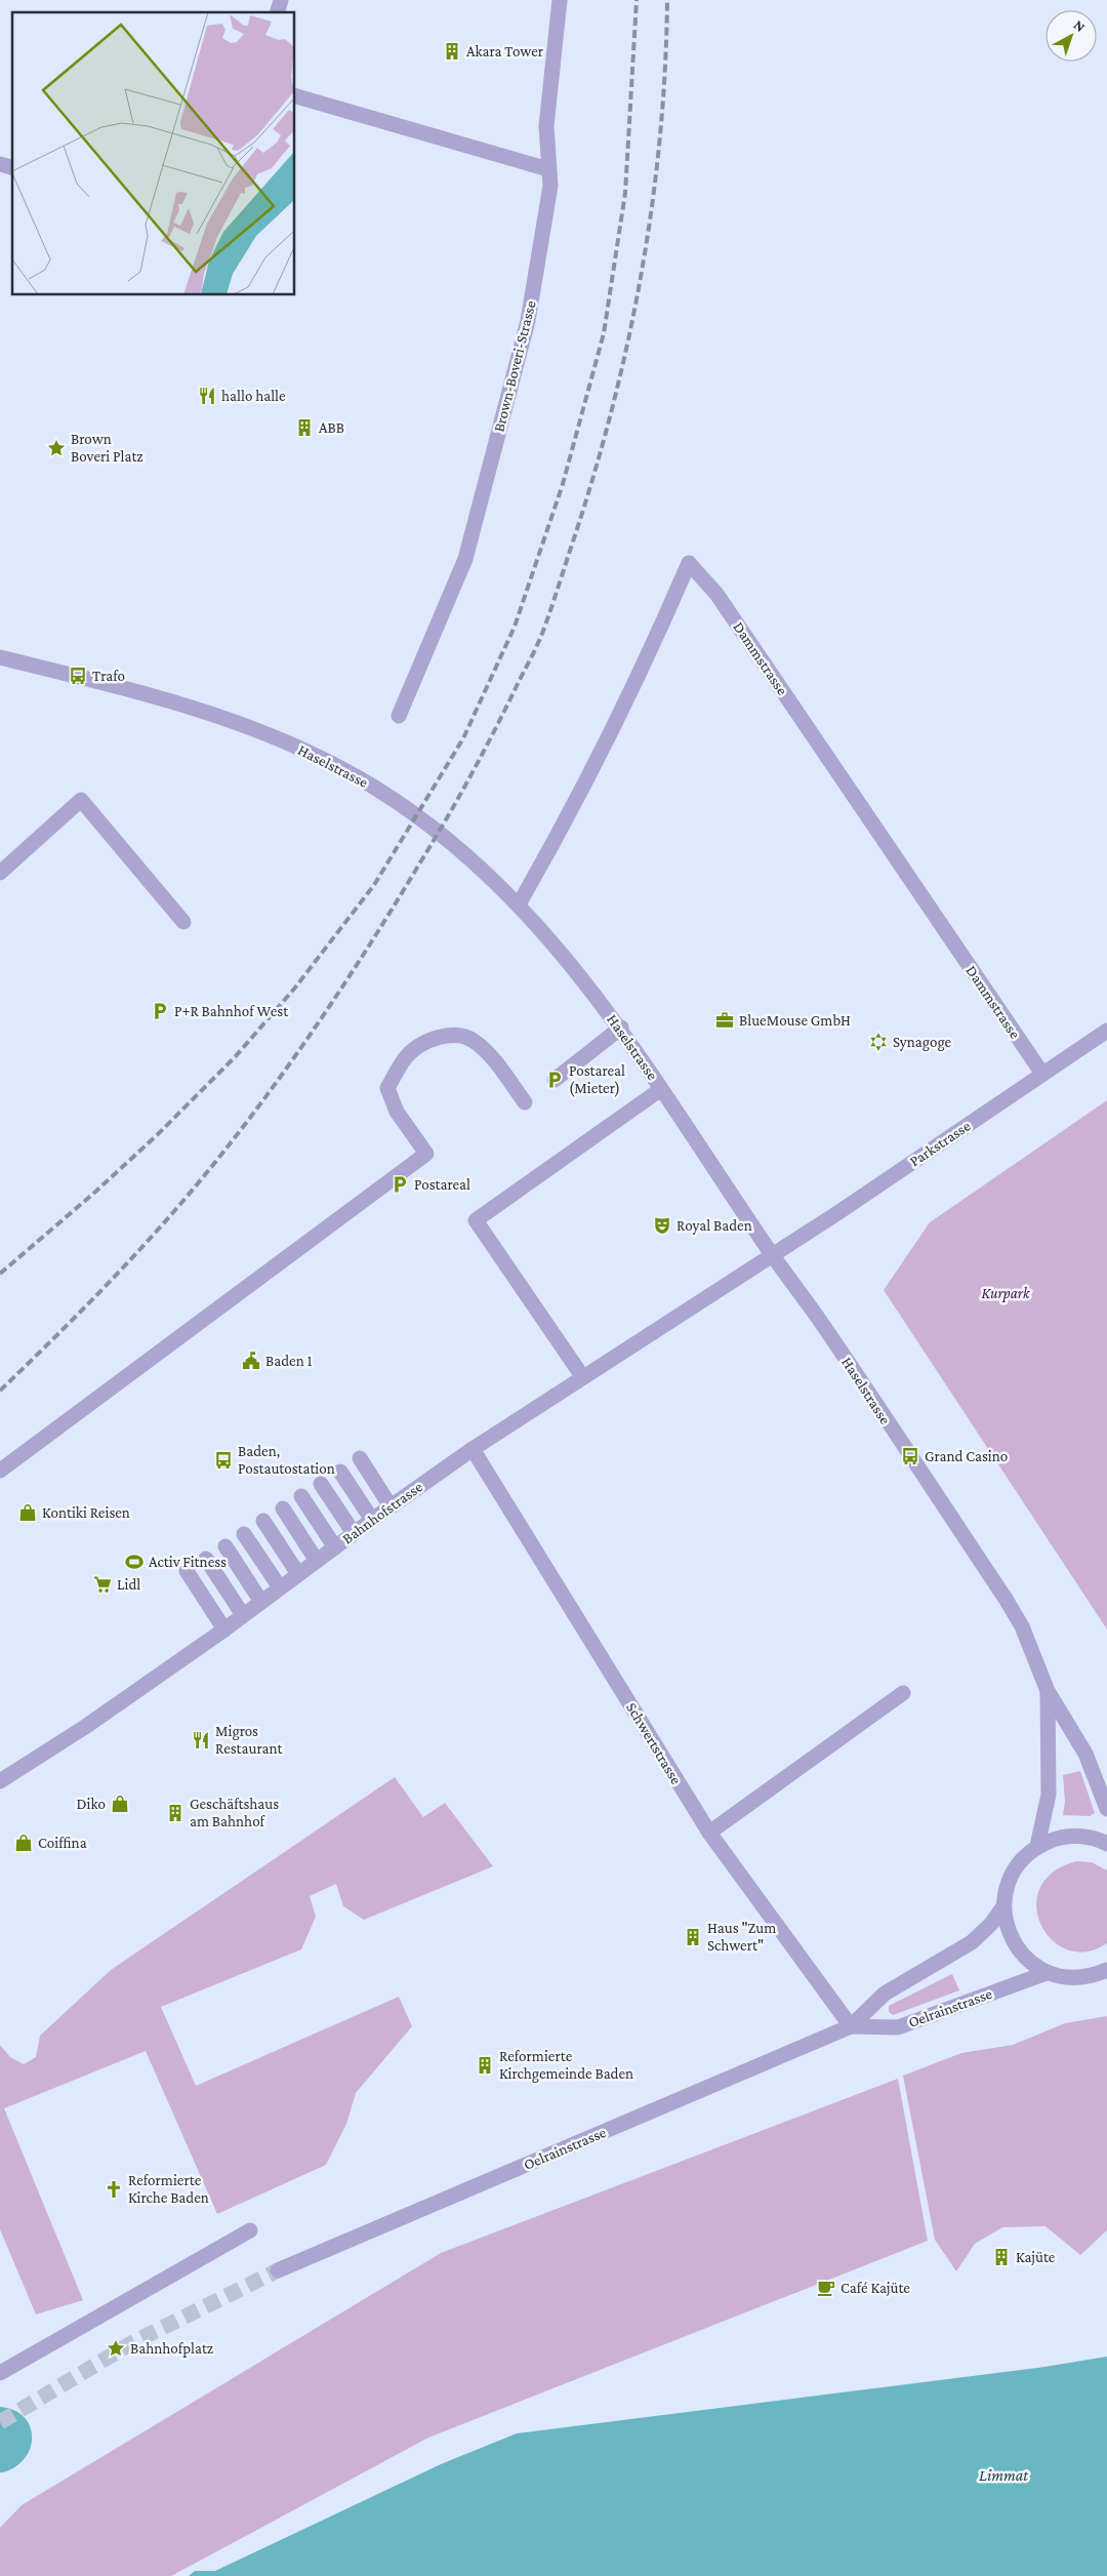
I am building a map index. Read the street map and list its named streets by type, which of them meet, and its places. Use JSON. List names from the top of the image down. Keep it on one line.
{"streets":{"street":["Brown-Boveri-Strasse","Dammstrasse","Haselstrasse","Parkstrasse","Bahnhofstrasse","Schwertstrasse","Oelrainstrasse"]},"crossings":[["Dammstrasse","Haselstrasse"],["Dammstrasse","Parkstrasse"],["Haselstrasse","Parkstrasse"],["Haselstrasse","Bahnhofstrasse"],["Parkstrasse","Bahnhofstrasse"],["Bahnhofstrasse","Schwertstrasse"],["Schwertstrasse","Oelrainstrasse"]],"water":["Limmat"],"parks":["Kurpark"],"places":{"building":["Akara Tower","ABB","Geschäftshaus am Bahnhof","Haus \"Zum Schwert\"","Reformierte Kirchgemeinde Baden","Kajüte"],"restaurant":["hallo halle","Migros Restaurant"],"place":["Brown Boveri Platz","Bahnhofplatz"],"bus stop":["Trafo","Grand Casino","Baden, Postautostation"],"parking":["P+R Bahnhof West","Postareal (Mieter)","Postareal"],"office":["BlueMouse GmbH"],"synagogue":["Synagoge"],"theatre":["Royal Baden"],"public building":["Baden 1"],"shop":["Kontiki Reisen","Diko","Coiffina"],"sports":["Activ Fitness"],"supermarket":["Lidl"],"church":["Reformierte Kirche Baden"],"cafe":["Café Kajüte"]},"north":"top right"}
